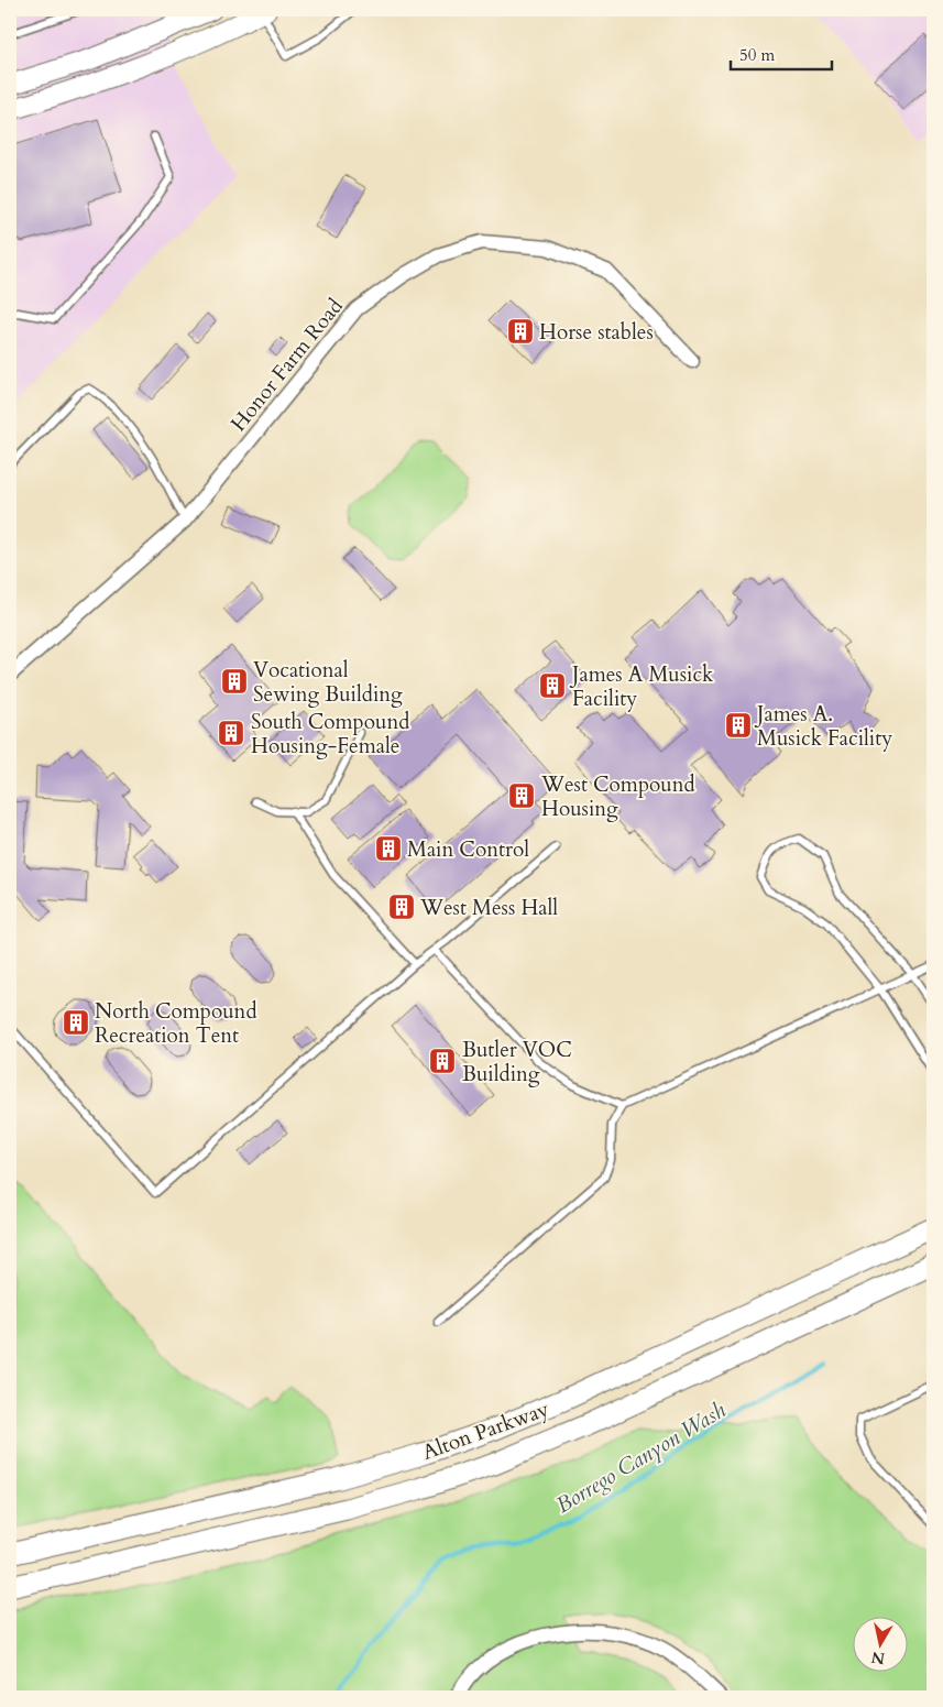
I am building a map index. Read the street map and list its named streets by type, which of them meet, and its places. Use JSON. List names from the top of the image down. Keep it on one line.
{"streets":{"main road":["Alton Parkway"],"street":["Honor Farm Road"]},"water":["Borrego Canyon Wash"],"places":{"building":["Horse stables","Vocational Sewing Building","James A Musick Facility","James A. Musick Facility","South Compound Housing-Female","West Compound Housing","Main Control","West Mess Hall","North Compound Recreation Tent","Butler VOC Building"]},"scale_bar":"50 m","north":"bottom"}
